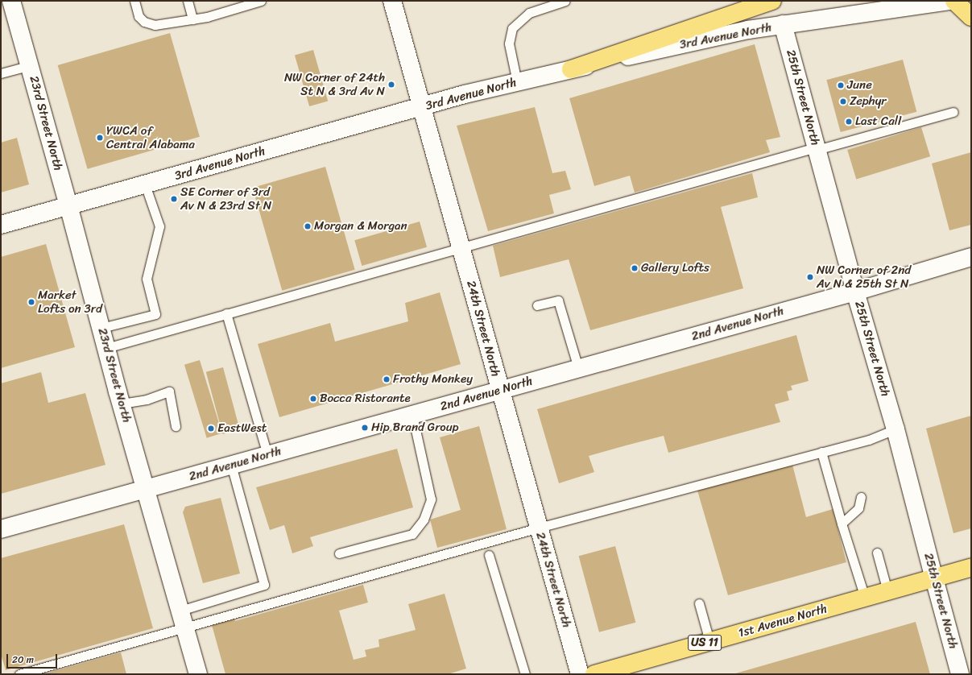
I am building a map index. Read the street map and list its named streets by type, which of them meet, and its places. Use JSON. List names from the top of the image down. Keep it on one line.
{"streets":{"main road":["1st Avenue North","US 11"],"street":["3rd Avenue North","25th Street North","23rd Street North","2nd Avenue North","24th Street North"]},"crossings":[["3rd Avenue North","25th Street North"],["3rd Avenue North","23rd Street North"],["3rd Avenue North","24th Street North"],["25th Street North","2nd Avenue North"],["25th Street North","1st Avenue North"],["23rd Street North","2nd Avenue North"],["2nd Avenue North","24th Street North"]],"places":["NW Corner of 24th St N & 3rd Av N","June","Zephyr","Last Call","YWCA of Central Alabama","SE Corner of 3rd Av N & 23rd St N","Morgan & Morgan","Gallery Lofts","NW Corner of 2nd Av N & 25th St N","Market Lofts on 3rd","Frothy Monkey","Bocca Ristorante","Hip Brand Group","EastWest"],"scale_bar":"20 m"}
